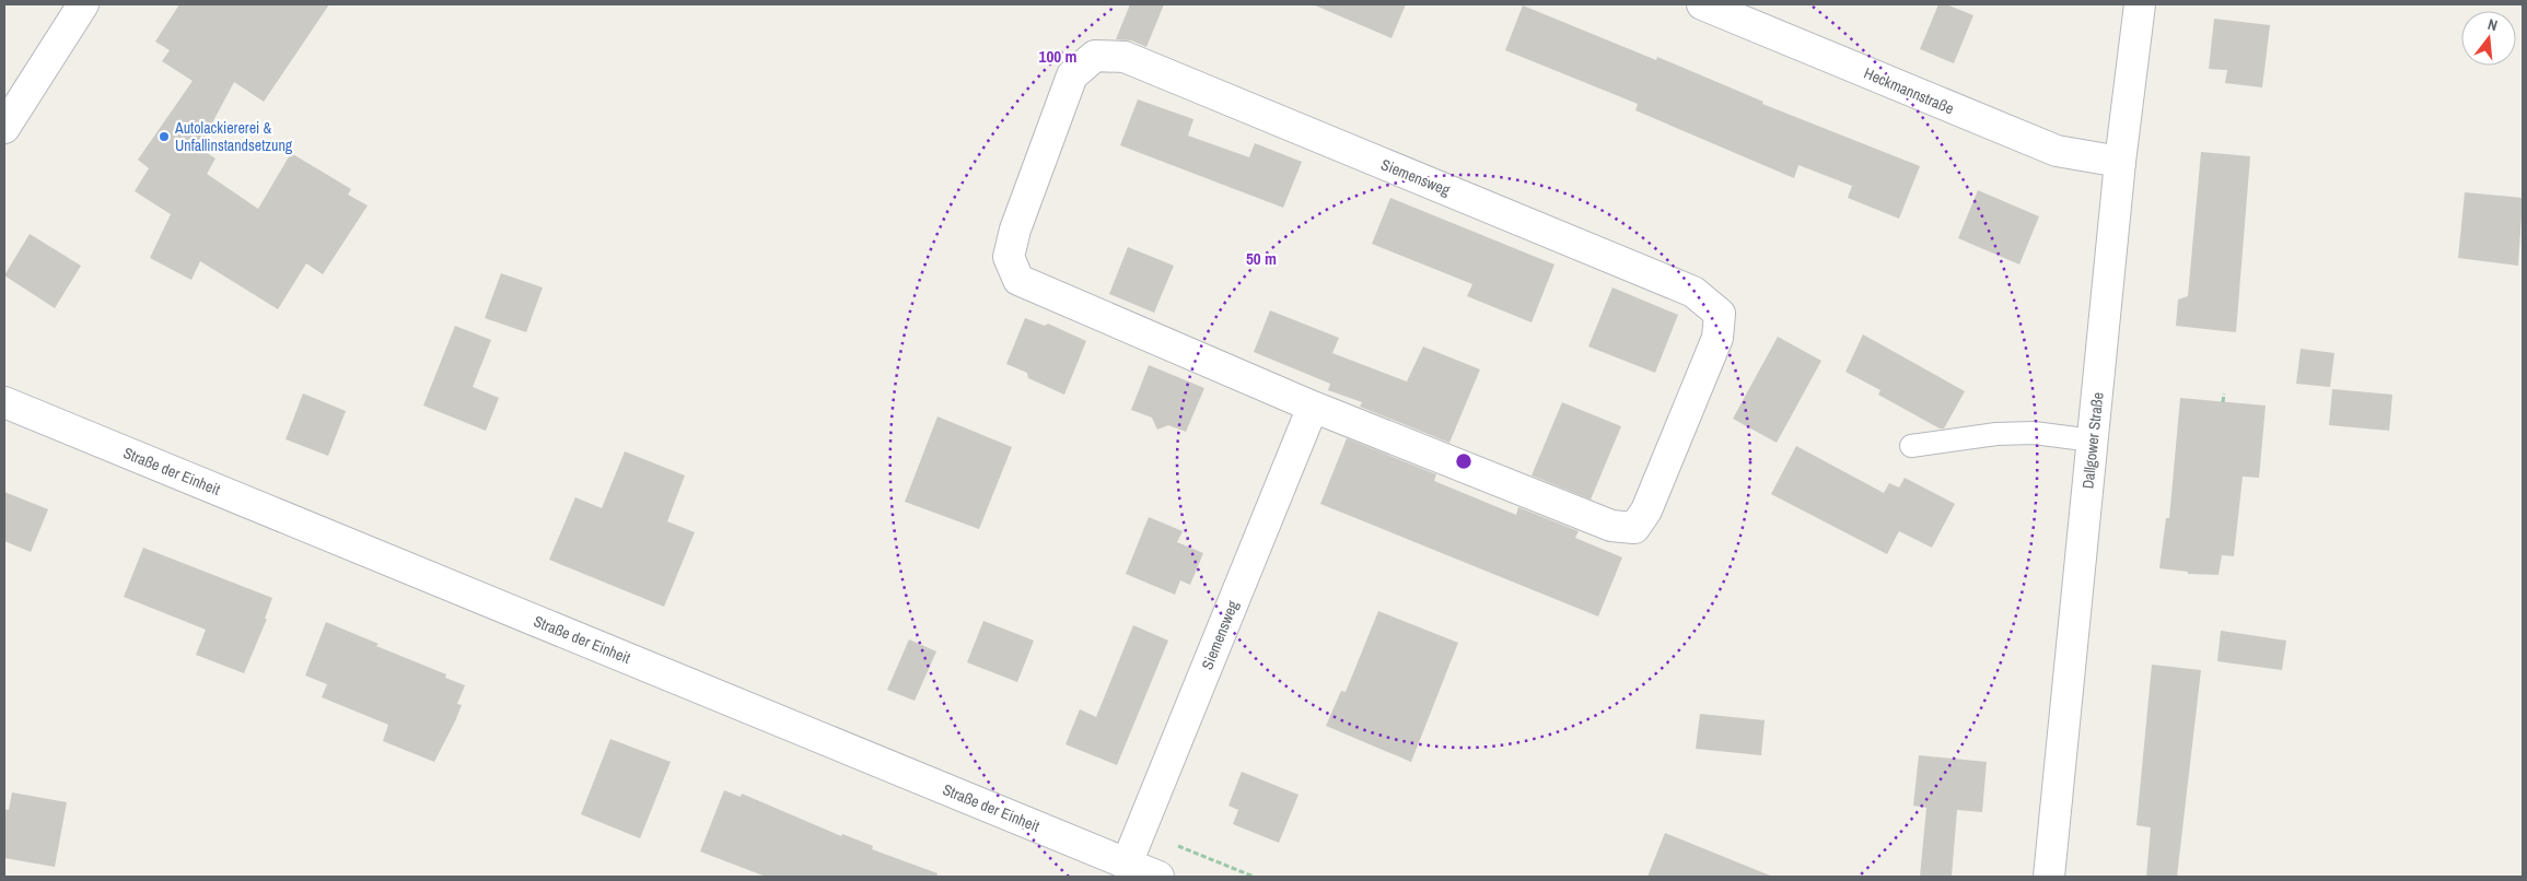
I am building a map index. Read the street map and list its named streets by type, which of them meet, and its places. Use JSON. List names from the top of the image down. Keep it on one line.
{"streets":{"street":["Heckmannstraße","Siemensweg","Dallgower Straße","Straße der Einheit"]},"crossings":[["Heckmannstraße","Dallgower Straße"],["Siemensweg","Straße der Einheit"]],"places":["Autolackiererei & Unfallinstandsetzung"],"north":"top","rings":["100 m","50 m"]}
